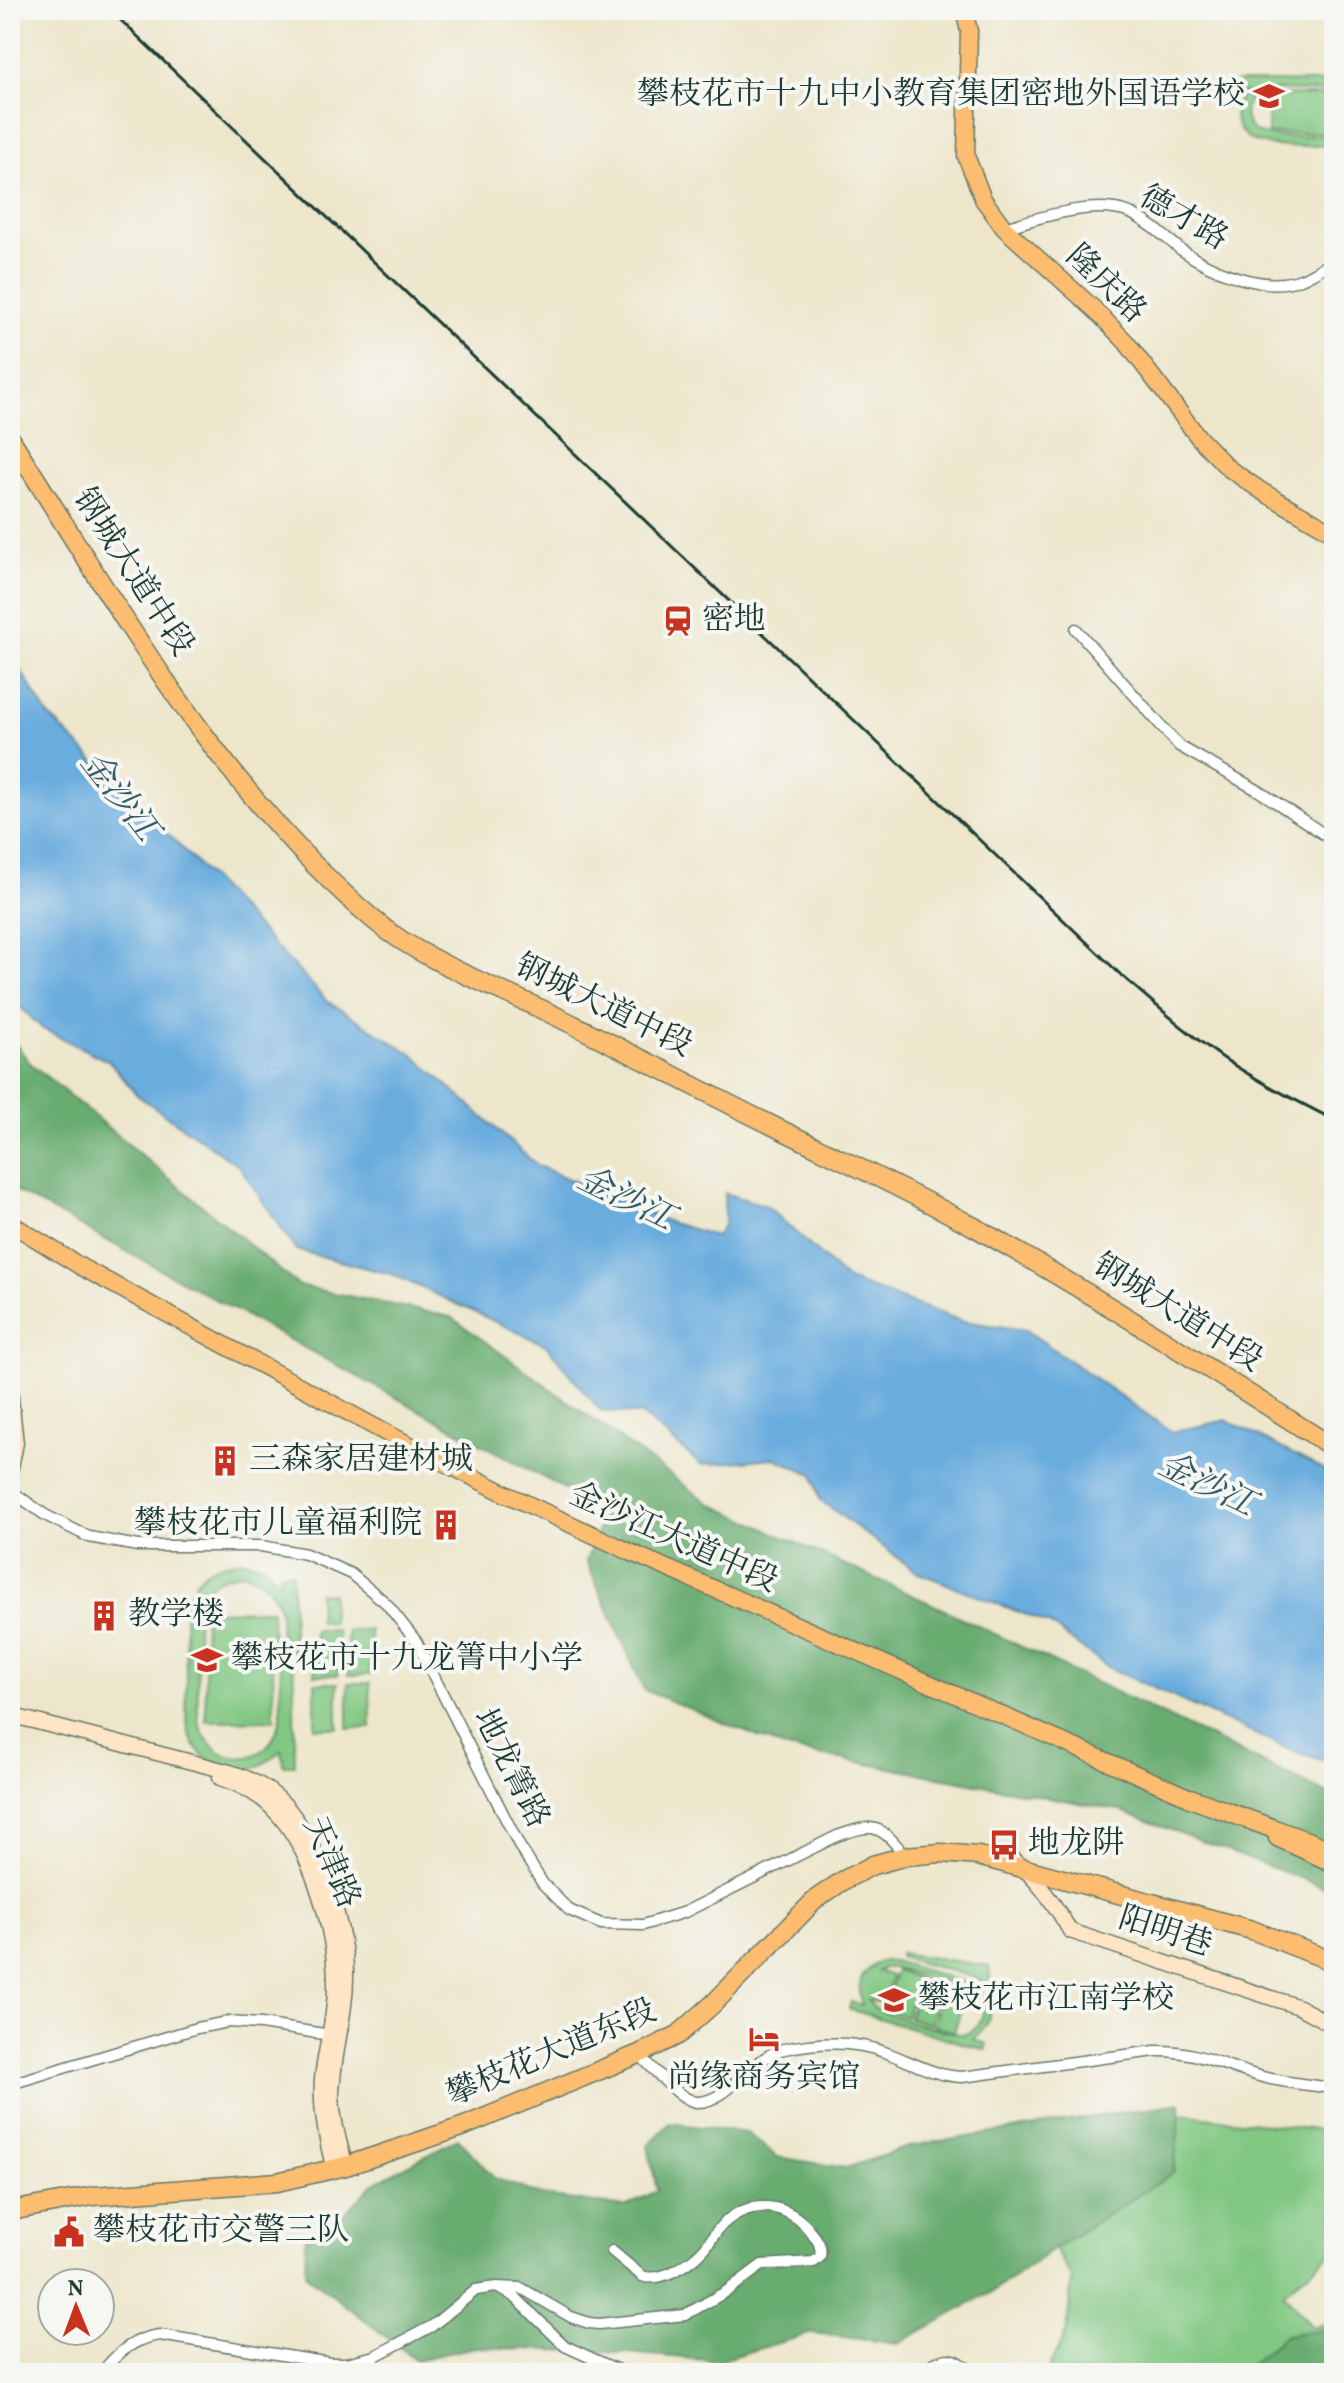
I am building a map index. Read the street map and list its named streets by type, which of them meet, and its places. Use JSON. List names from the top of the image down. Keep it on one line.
{"streets":{"highway":["钢城大道中段","攀枝花大道东段"],"main road":["隆庆路","金沙江大道中段","天津路","阳明巷"],"street":["德才路","地龙箐路"]},"crossings":[["德才路","隆庆路"],["地龙箐路","攀枝花大道东段"],["天津路","攀枝花大道东段"],["阳明巷","攀枝花大道东段"]],"water":["金沙江"],"places":{"school or university":["攀枝花市十九中小教育集团密地外国语学校","攀枝花市十九龙箐中小学","攀枝花市江南学校"],"station":["密地"],"building":["三森家居建材城","攀枝花市儿童福利院","教学楼"],"bus stop":["地龙阱"],"hotel":["尚缘商务宾馆"],"public building":["攀枝花市交警三队"]},"north":"top"}
